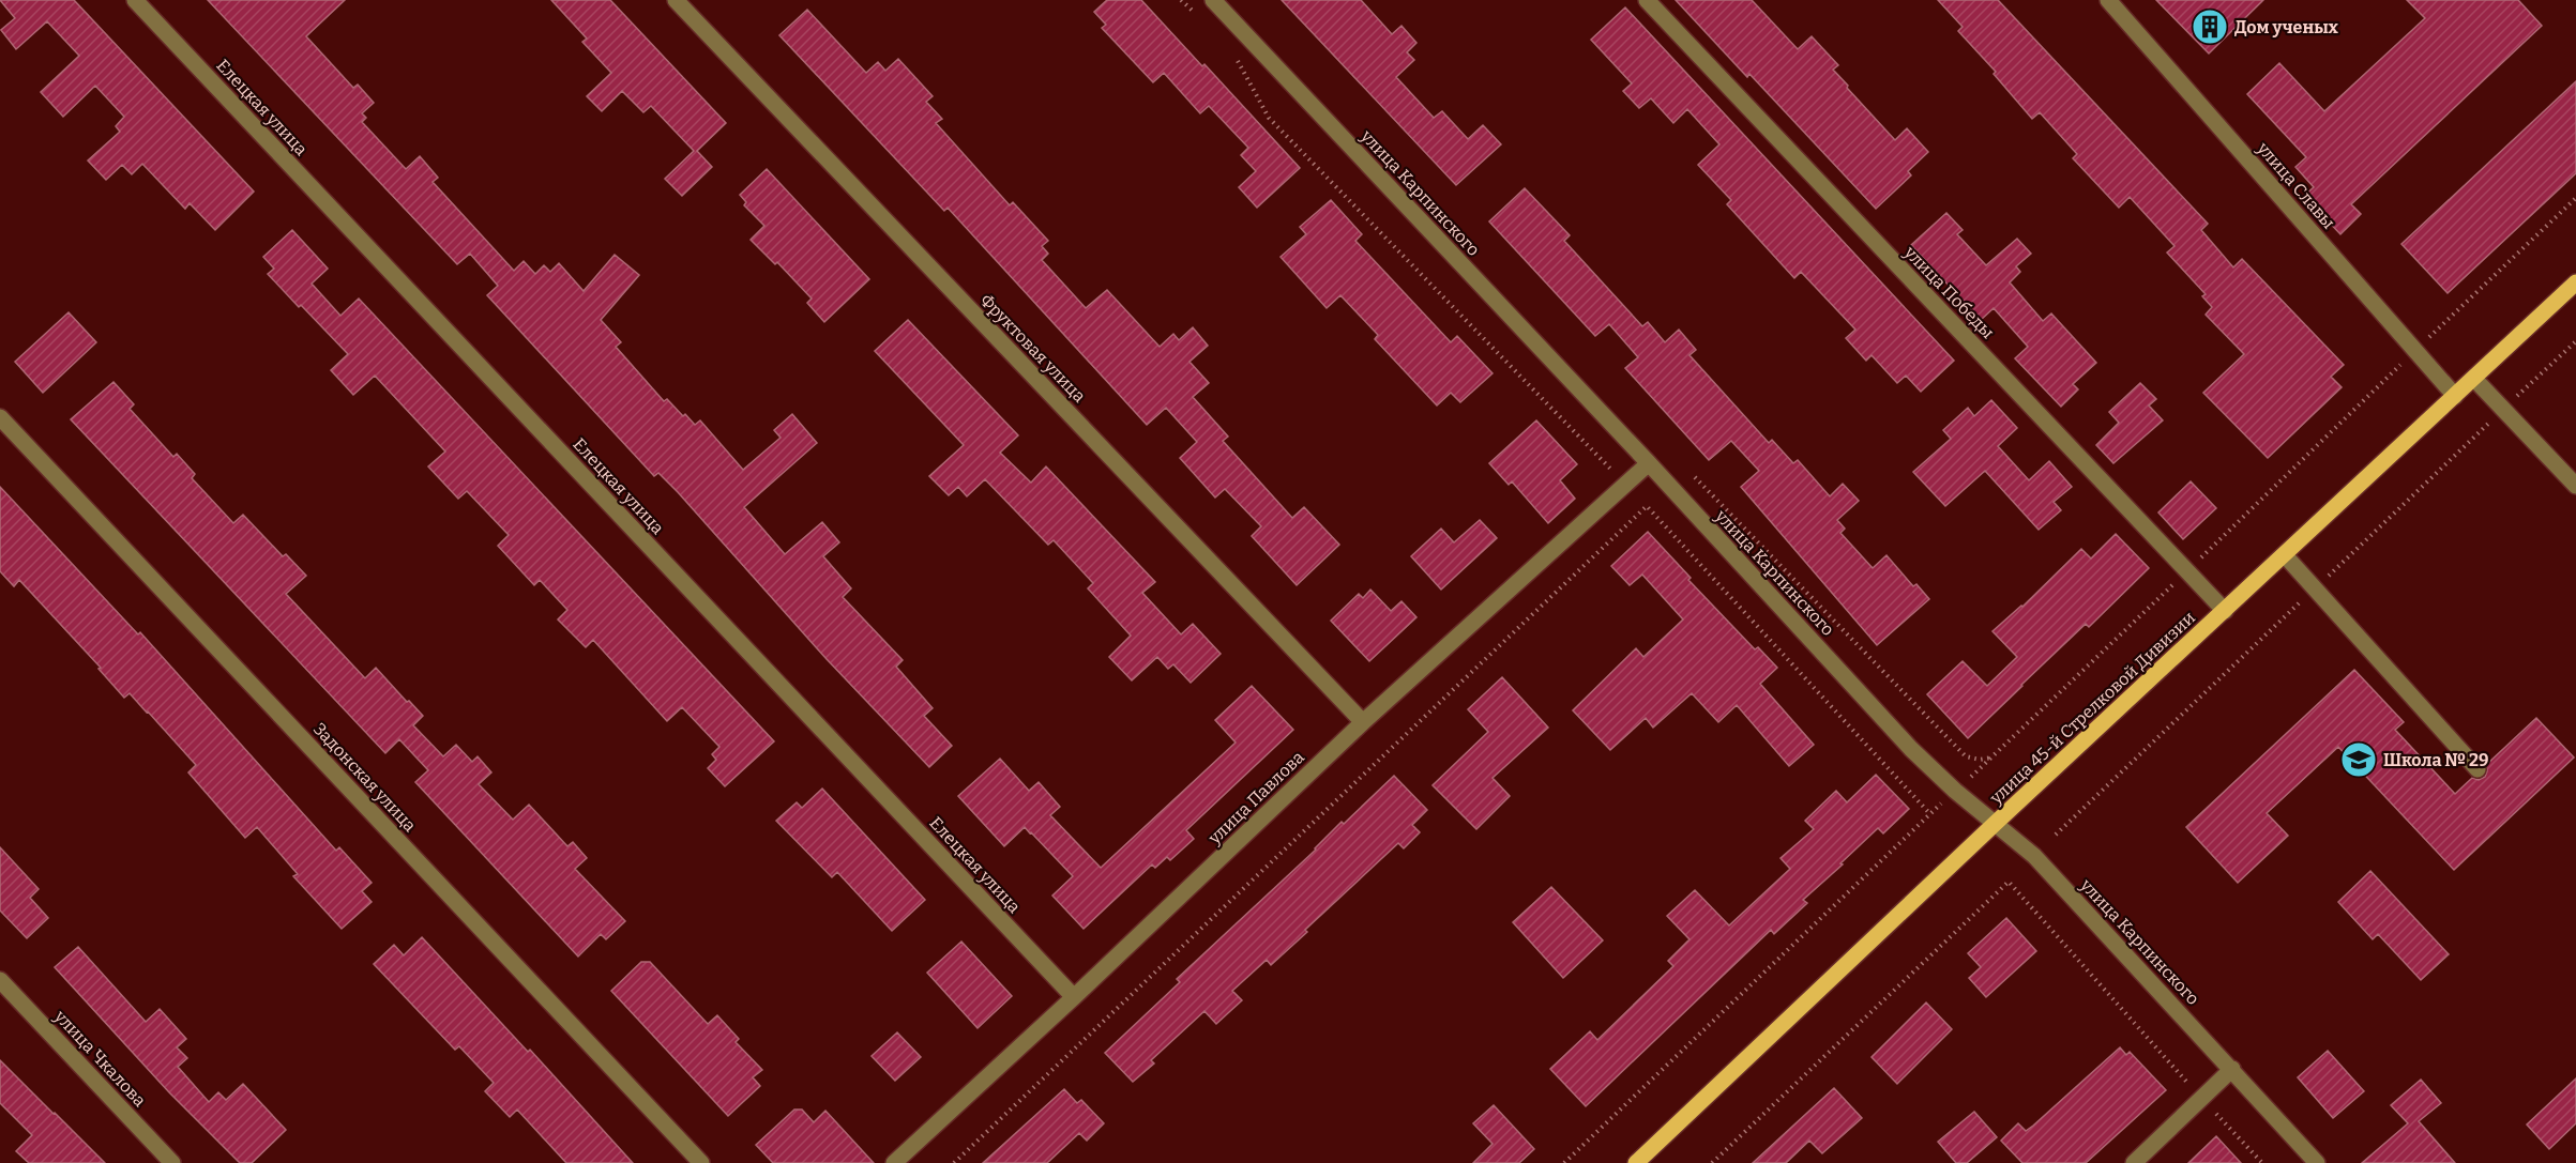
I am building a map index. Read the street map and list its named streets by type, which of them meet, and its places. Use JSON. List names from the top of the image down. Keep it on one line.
{"streets":{"main road":["улица 45-й Стрелковой Дивизии"],"street":["Елецкая улица","улица Славы","улица Карпинского","улица Победы","Фруктовая улица","Задонская улица","улица Павлова","улица Чкалова"]},"crossings":[["Елецкая улица","улица Павлова"],["улица Славы","улица 45-й Стрелковой Дивизии"],["улица Карпинского","улица 45-й Стрелковой Дивизии"],["улица Карпинского","улица Павлова"],["улица Победы","улица 45-й Стрелковой Дивизии"],["Фруктовая улица","улица Павлова"]],"places":{"building":["Дом ученых"],"school or university":["Школа № 29"]}}
